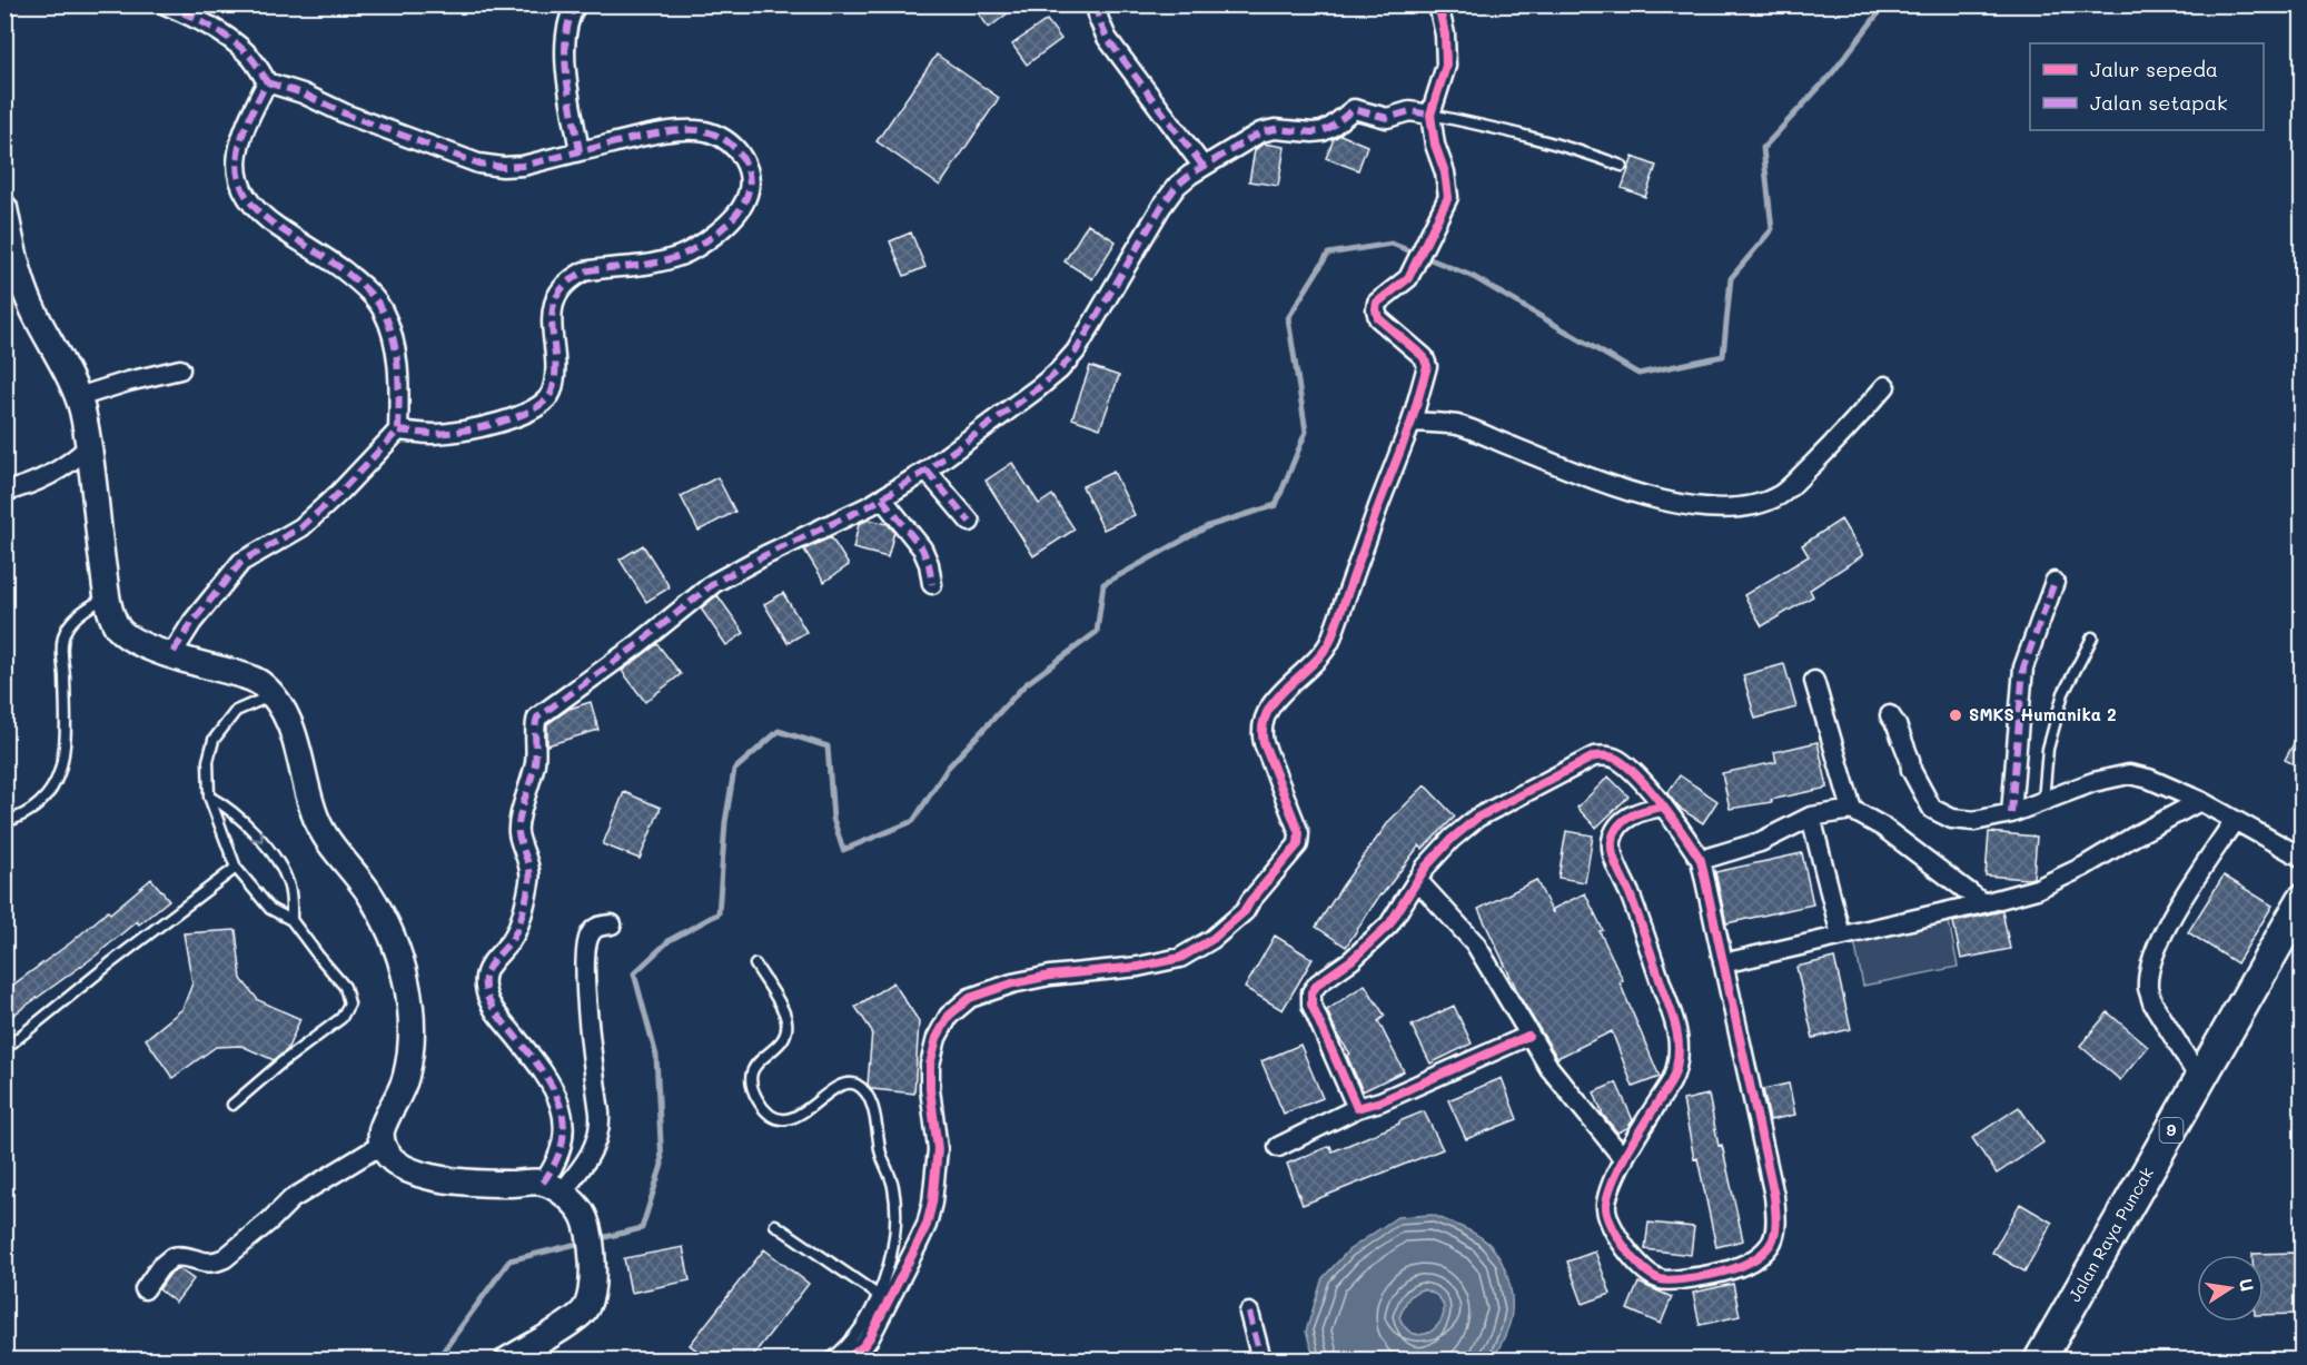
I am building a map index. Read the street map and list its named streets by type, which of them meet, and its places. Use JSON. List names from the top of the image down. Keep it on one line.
{"streets":{"highway":["9","Jalan Raya Puncak"]},"places":["SMKS Humanika 2"],"legend":["Jalur sepeda","Jalan setapak"],"north":"right"}
